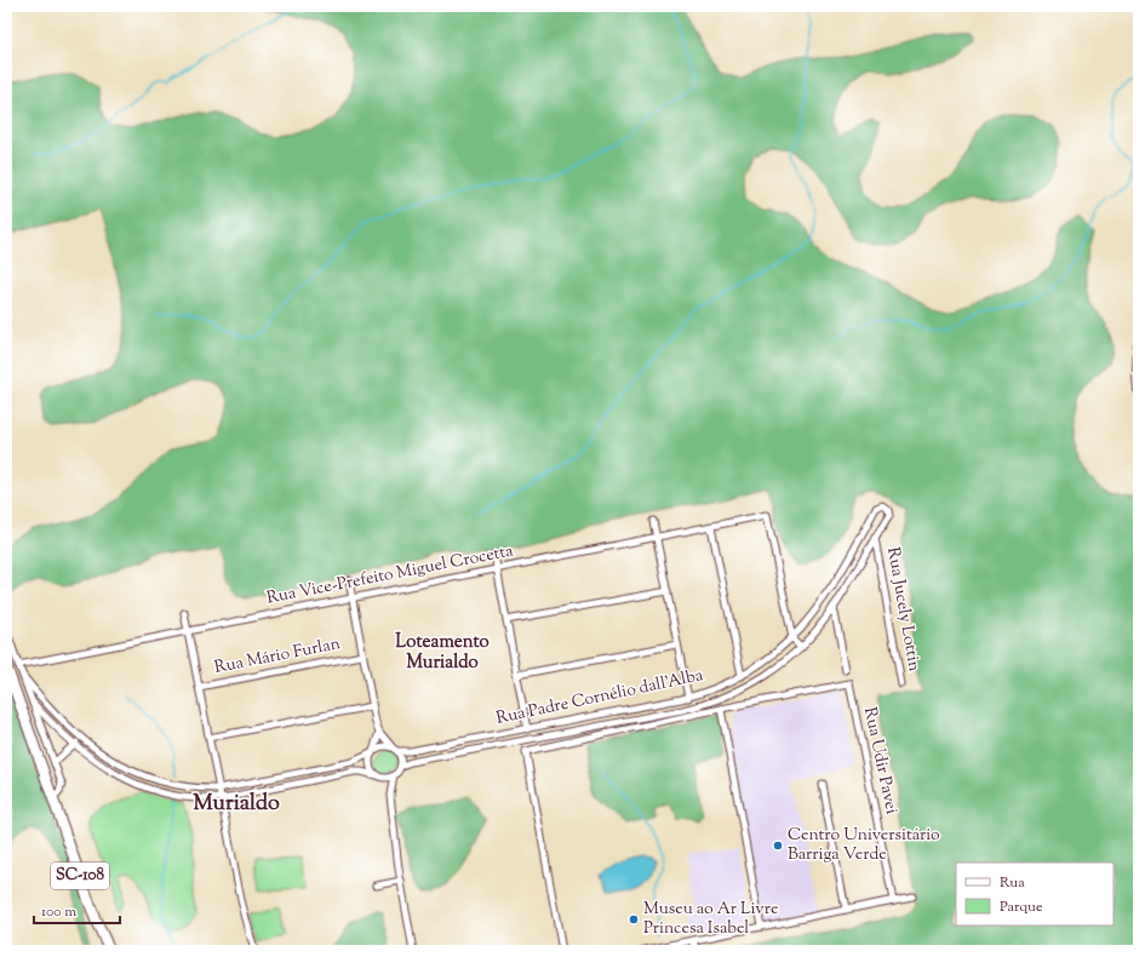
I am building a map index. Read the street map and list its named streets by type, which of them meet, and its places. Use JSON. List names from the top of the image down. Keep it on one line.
{"streets":{"main road":["SC-108"],"street":["Rua Vice-Prefeito Miguel Crocetta","Rua Jucely Lottin","Rua Mário Furlan","Rua Padre Cornélio dall'Alba","Rua Udir Pavei"]},"crossings":[["Rua Vice-Prefeito Miguel Crocetta","Rua Padre Cornélio dall'Alba"],["Rua Jucely Lottin","Rua Padre Cornélio dall'Alba"]],"districts":["Loteamento Murialdo","Murialdo"],"places":["Centro Universitário Barriga Verde","Museu ao Ar Livre Princesa Isabel"],"legend":["Rua","Parque"],"scale_bar":"100 m"}
